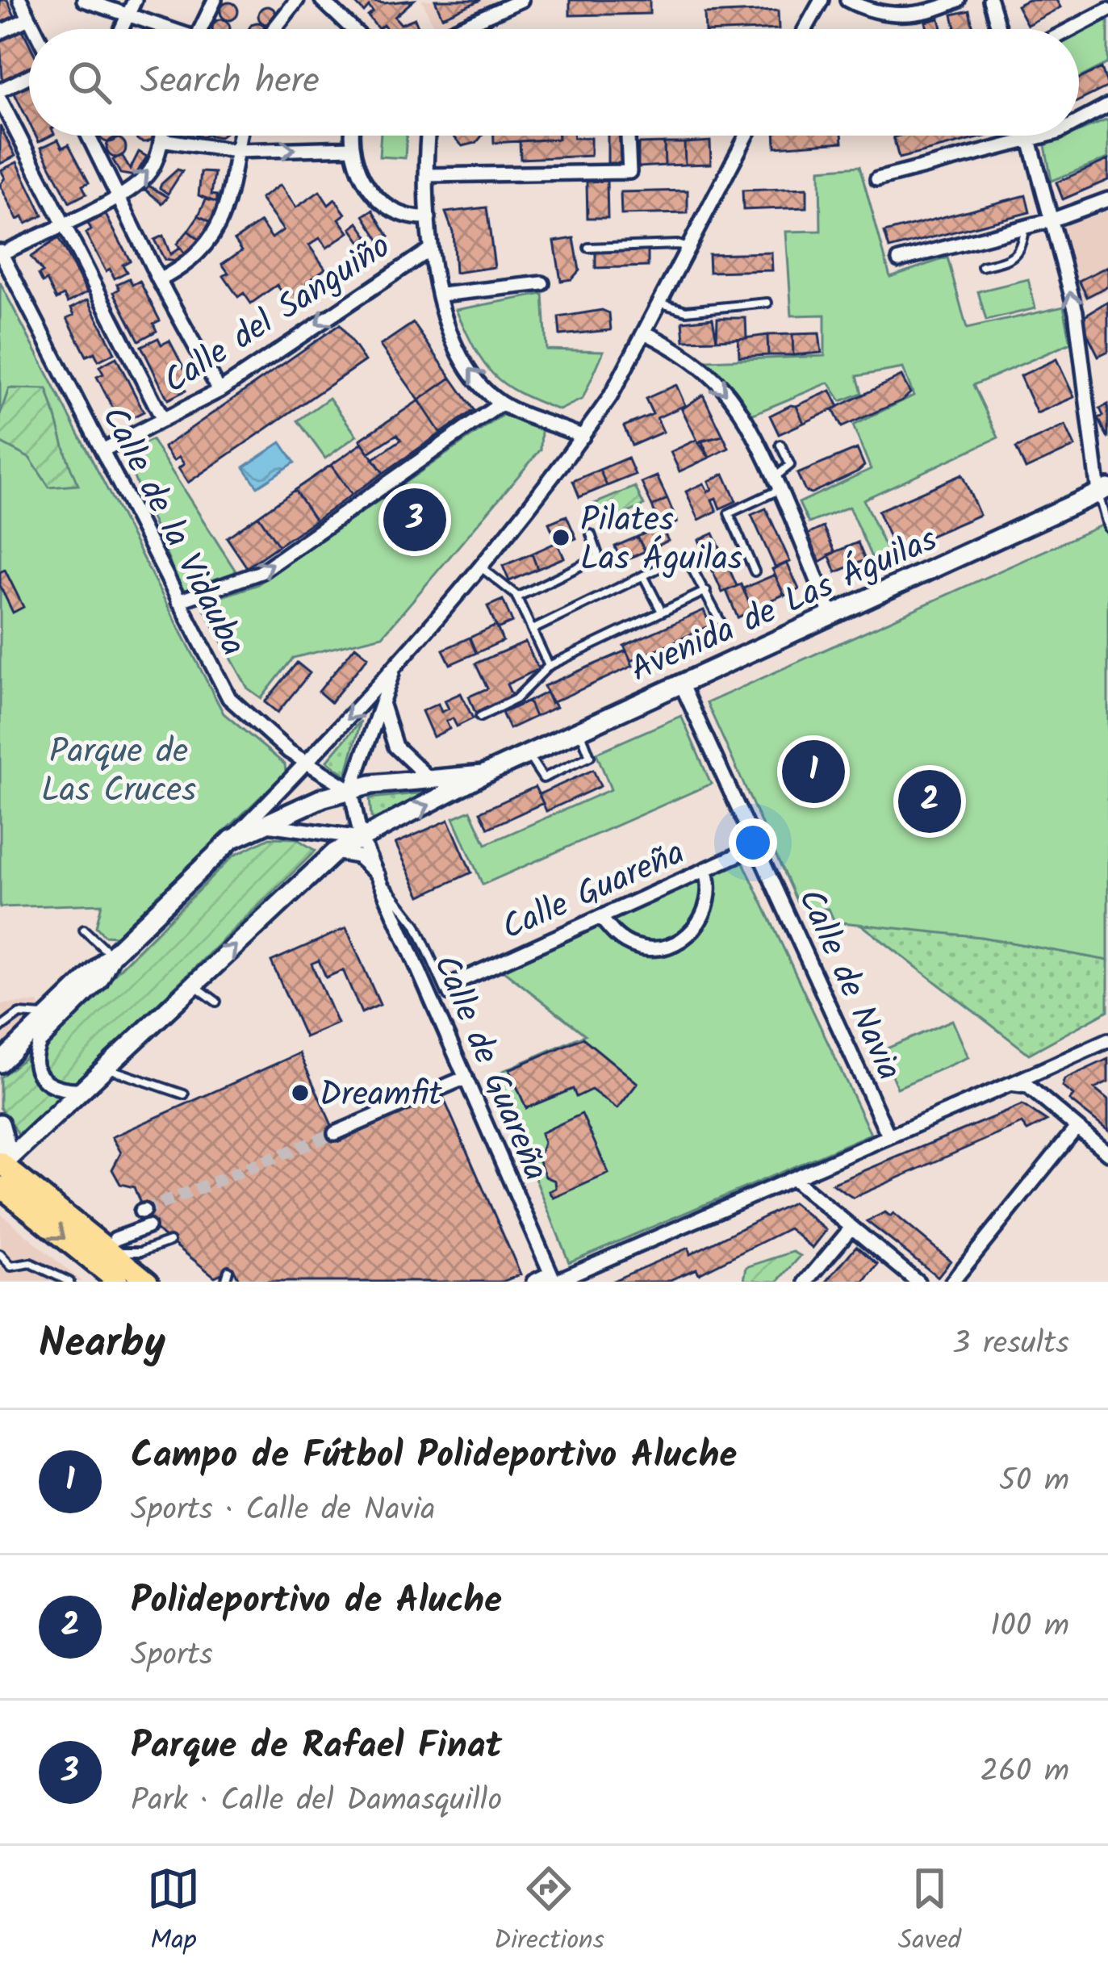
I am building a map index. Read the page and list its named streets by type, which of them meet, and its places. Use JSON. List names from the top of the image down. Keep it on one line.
{"streets":{"street":["Calle del Sanguiño","Calle de la Vidauba","Avenida de Las Águilas","Calle Guareña","Calle de Navia","Calle de Guareña"]},"crossings":[["Calle del Sanguiño","Calle de la Vidauba"],["Calle de la Vidauba","Avenida de Las Águilas"],["Avenida de Las Águilas","Calle de Navia"],["Avenida de Las Águilas","Calle de Guareña"],["Calle Guareña","Calle de Navia"]],"one_way":["Calle del Sanguiño"],"parks":["Parque de Las Cruces"],"places":["Pilates Las Águilas","Dreamfit"],"page":{"search":"Search here","pins":["3","1","2"],"heading":["Nearby","3 results"],"list":[{"mark":"1","name":"Campo de Fútbol Polideportivo Aluche","note":"Sports · Calle de Navia","value":"50 m"},{"mark":"2","name":"Polideportivo de Aluche","note":"Sports","value":"100 m"},{"mark":"3","name":"Parque de Rafael Finat","note":"Park · Calle del Damasquillo","value":"260 m"}],"nav":["Map","Directions","Saved"]}}
